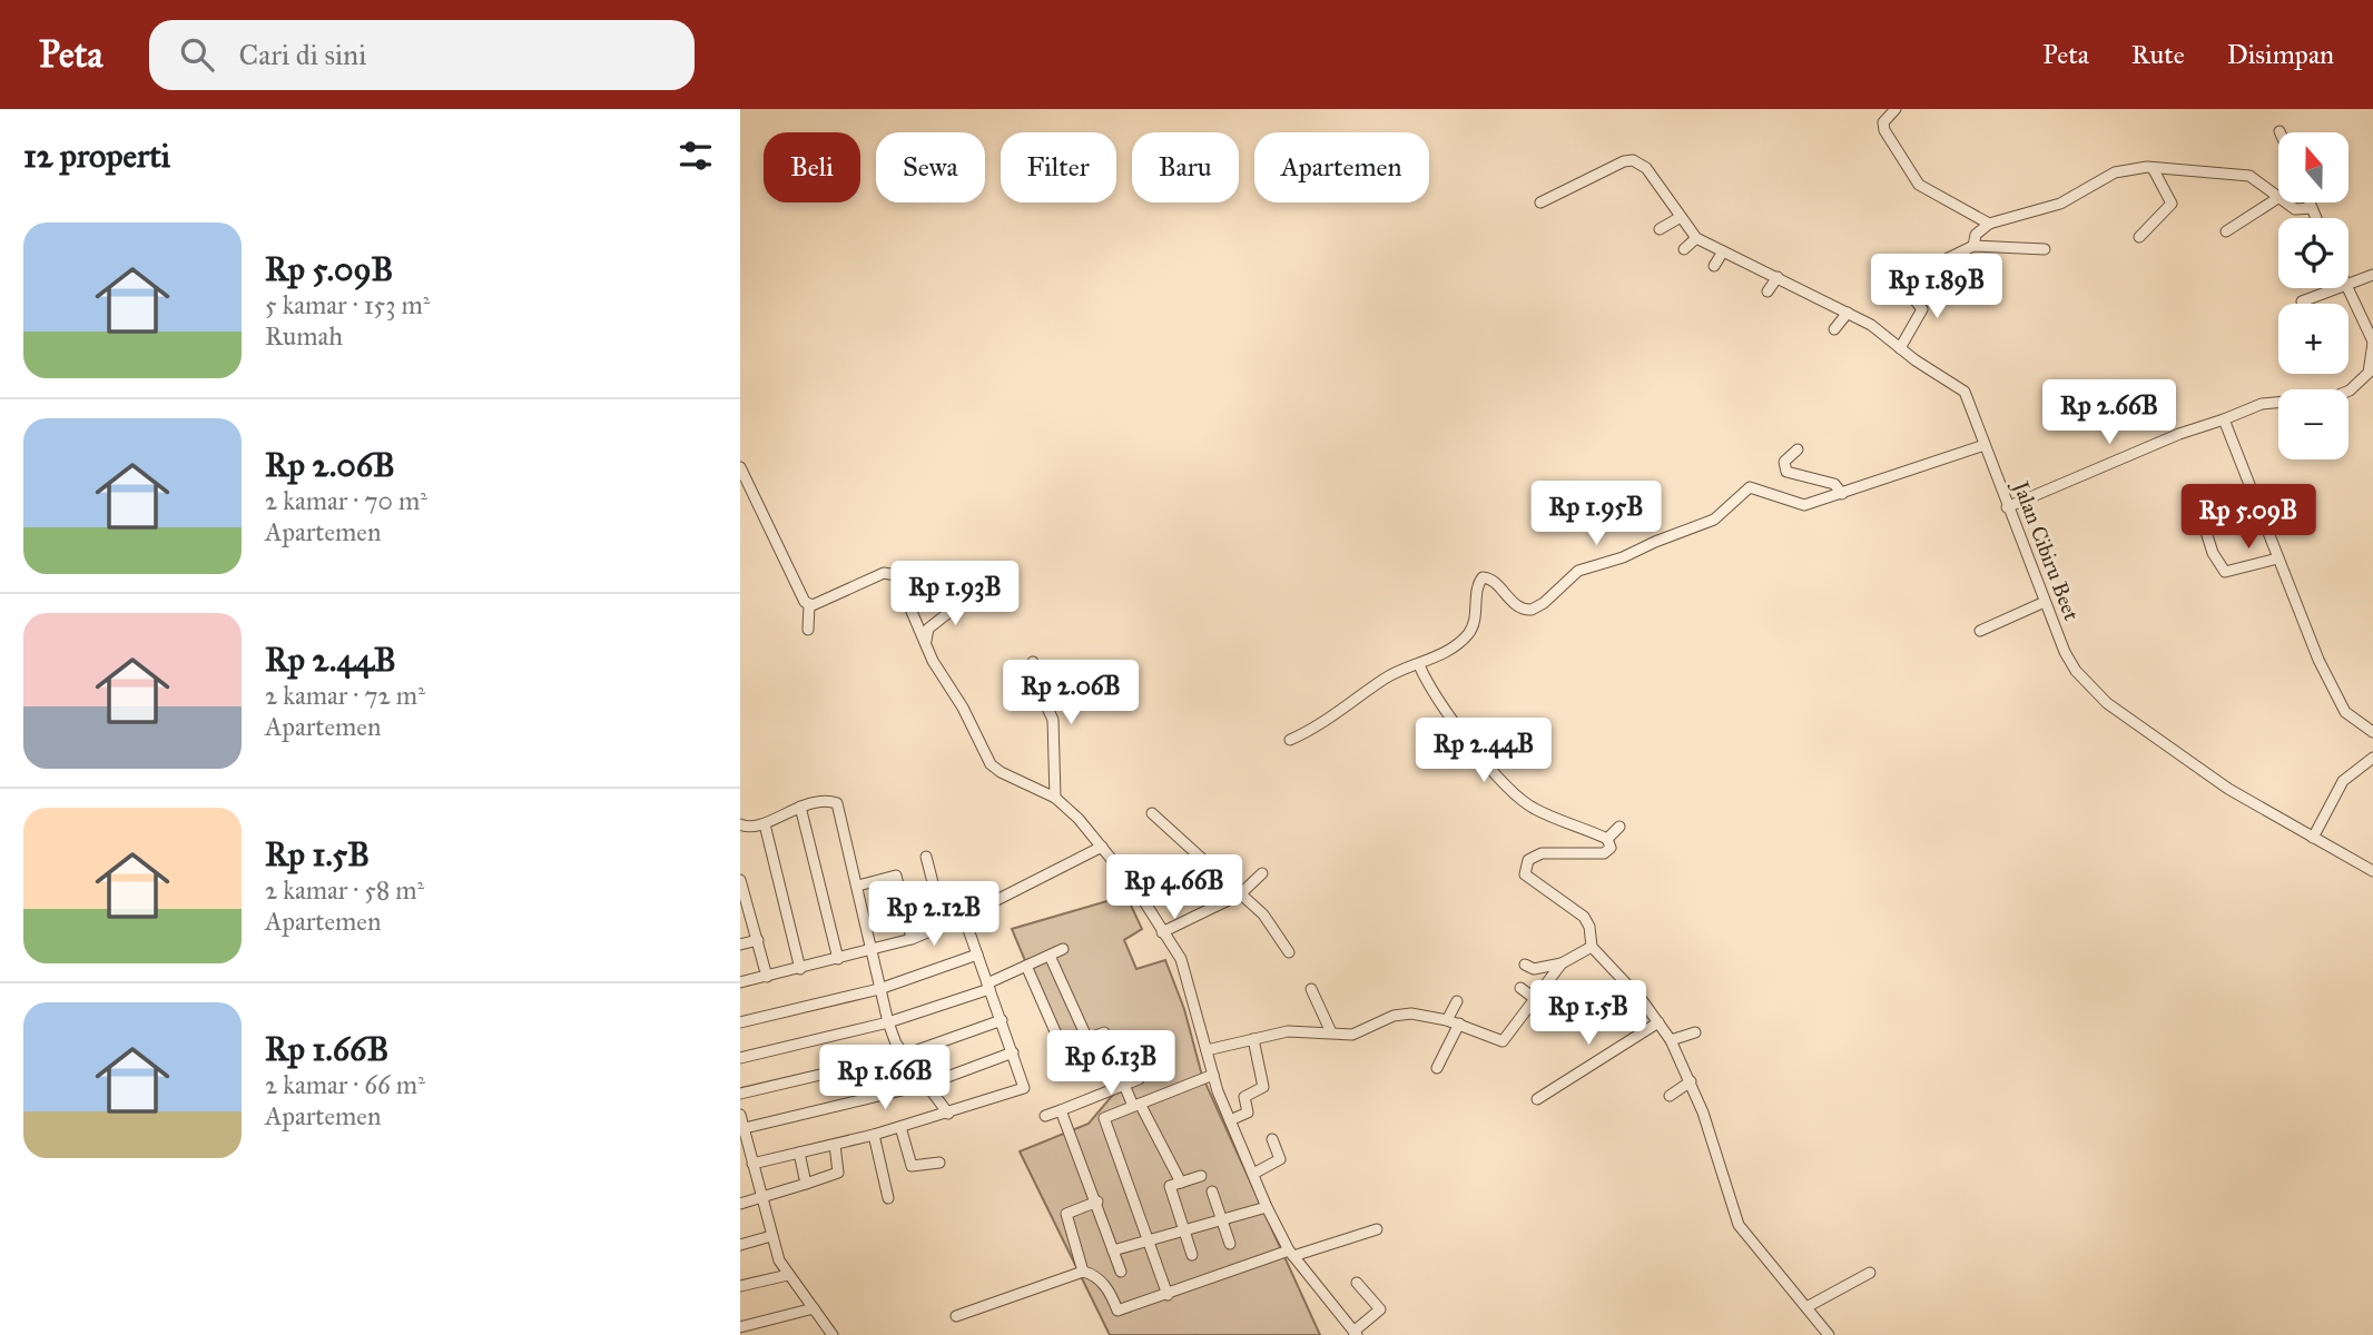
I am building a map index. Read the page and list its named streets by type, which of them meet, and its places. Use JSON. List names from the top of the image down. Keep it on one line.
{"streets":{"street":["Jalan Cibiru Beet"]},"north":"top","page":{"header":"Peta","search":"Cari di sini","nav":["Peta","Rute","Disimpan"],"heading":"12 properti","map_buttons":["+","−"],"chip":["Beli","Sewa","Filter","Baru","Apartemen"],"list":[{"name":"Rp 5.09B","note":"5 kamar · 153 m² · Rumah"},{"name":"Rp 2.06B","note":"2 kamar · 70 m² · Apartemen"},{"name":"Rp 2.44B","note":"2 kamar · 72 m² · Apartemen"},{"name":"Rp 1.5B","note":"2 kamar · 58 m² · Apartemen"},{"name":"Rp 1.66B","note":"2 kamar · 66 m² · Apartemen"}],"price":["Rp 1.89B","Rp 2.66B","Rp 1.95B","Rp 5.09B","Rp 1.93B","Rp 2.06B","Rp 2.44B","Rp 4.66B","Rp 2.12B","Rp 1.5B","Rp 6.13B","Rp 1.66B"]}}
